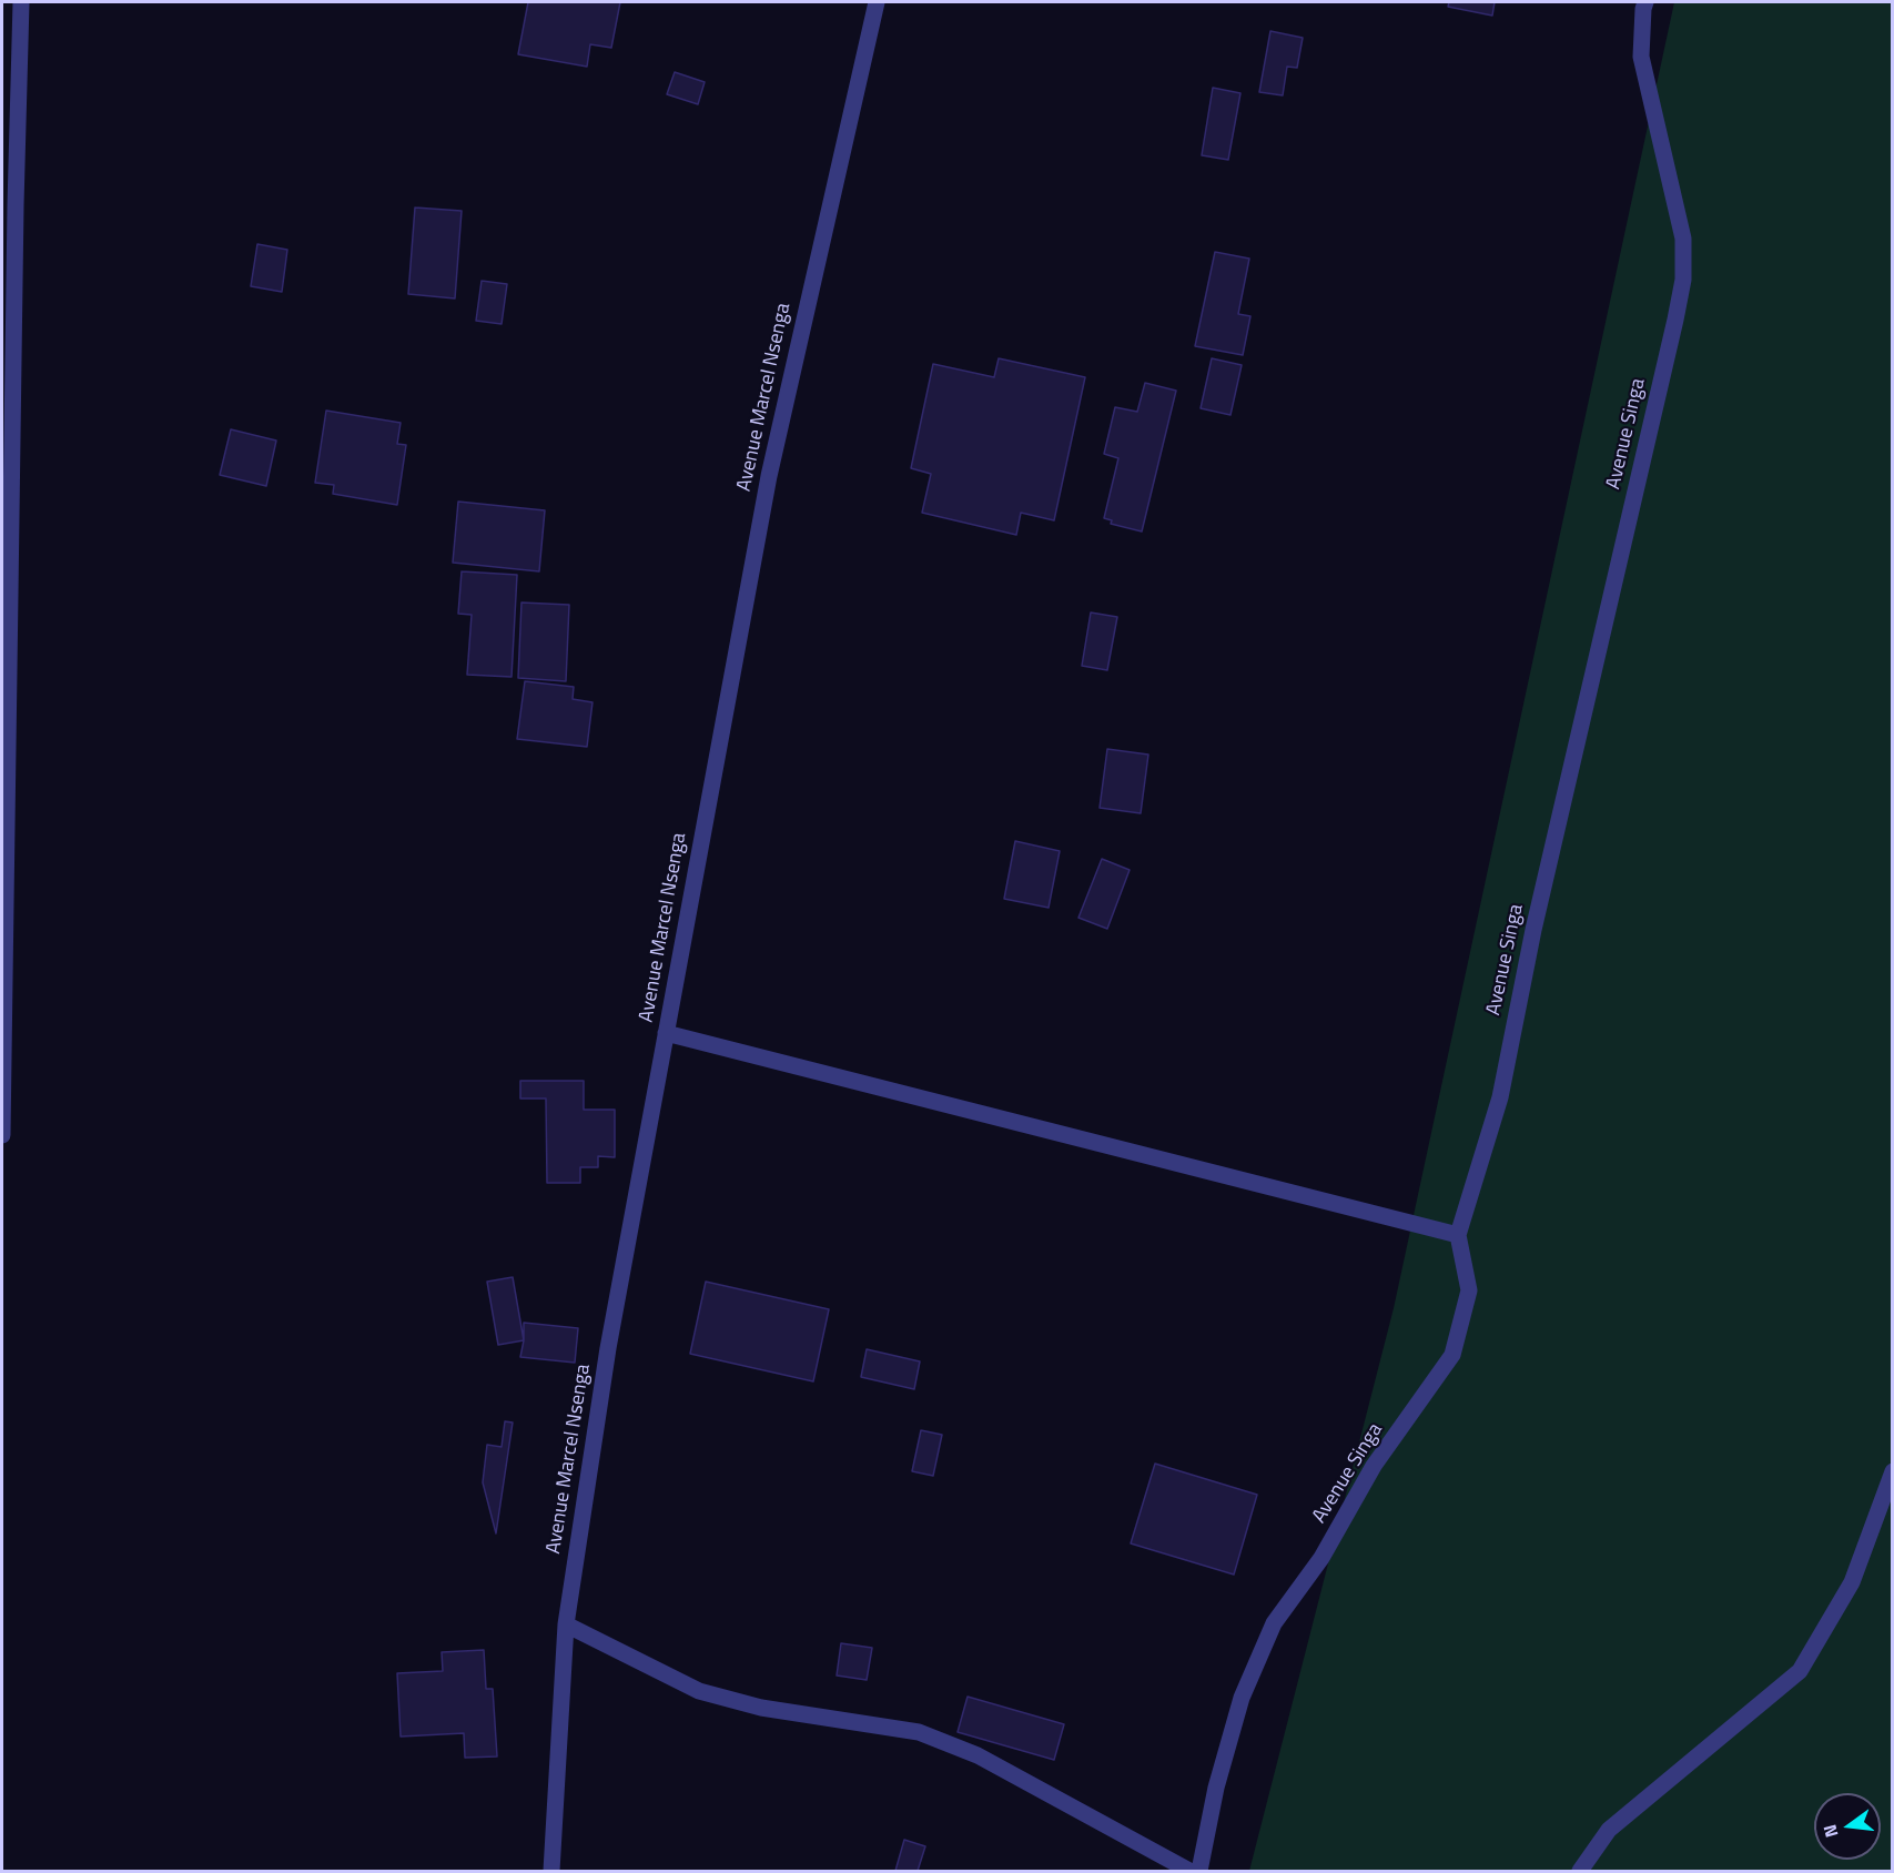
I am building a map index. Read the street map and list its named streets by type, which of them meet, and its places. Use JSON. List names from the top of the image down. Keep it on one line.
{"streets":{"street":["Avenue Marcel Nsenga","Avenue Singa"]},"north":"left"}
